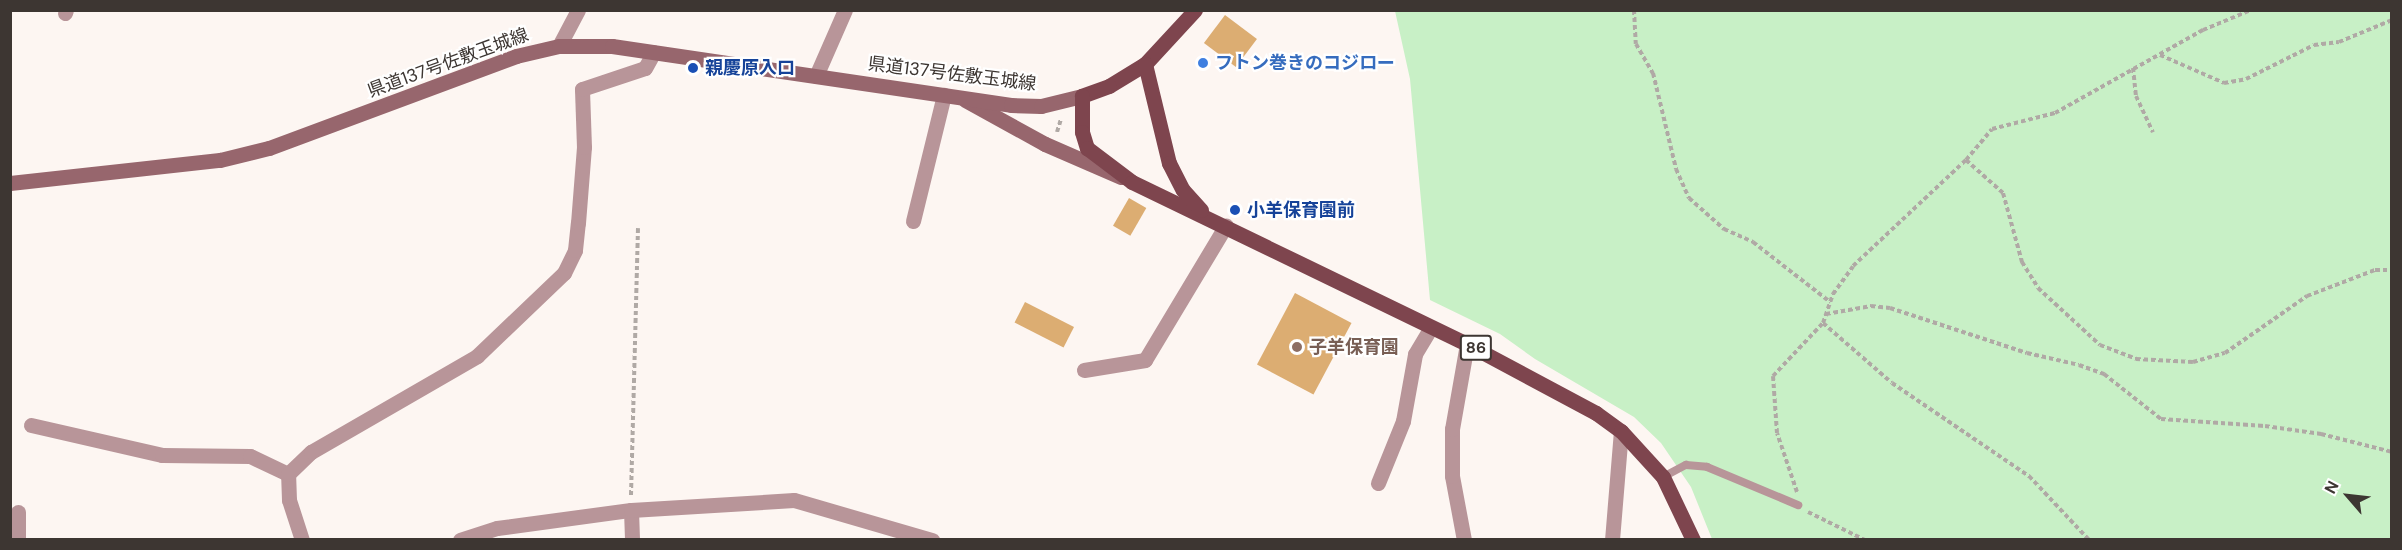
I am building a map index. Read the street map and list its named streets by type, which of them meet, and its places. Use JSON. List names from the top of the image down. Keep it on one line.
{"streets":{"main road":["県道137号佐敷玉城線","86"]},"crossings":[["県道137号佐敷玉城線","86"]],"places":["フトン巻きのコジロー","親慶原入口","小羊保育園前","子羊保育園"],"north":"top left"}
